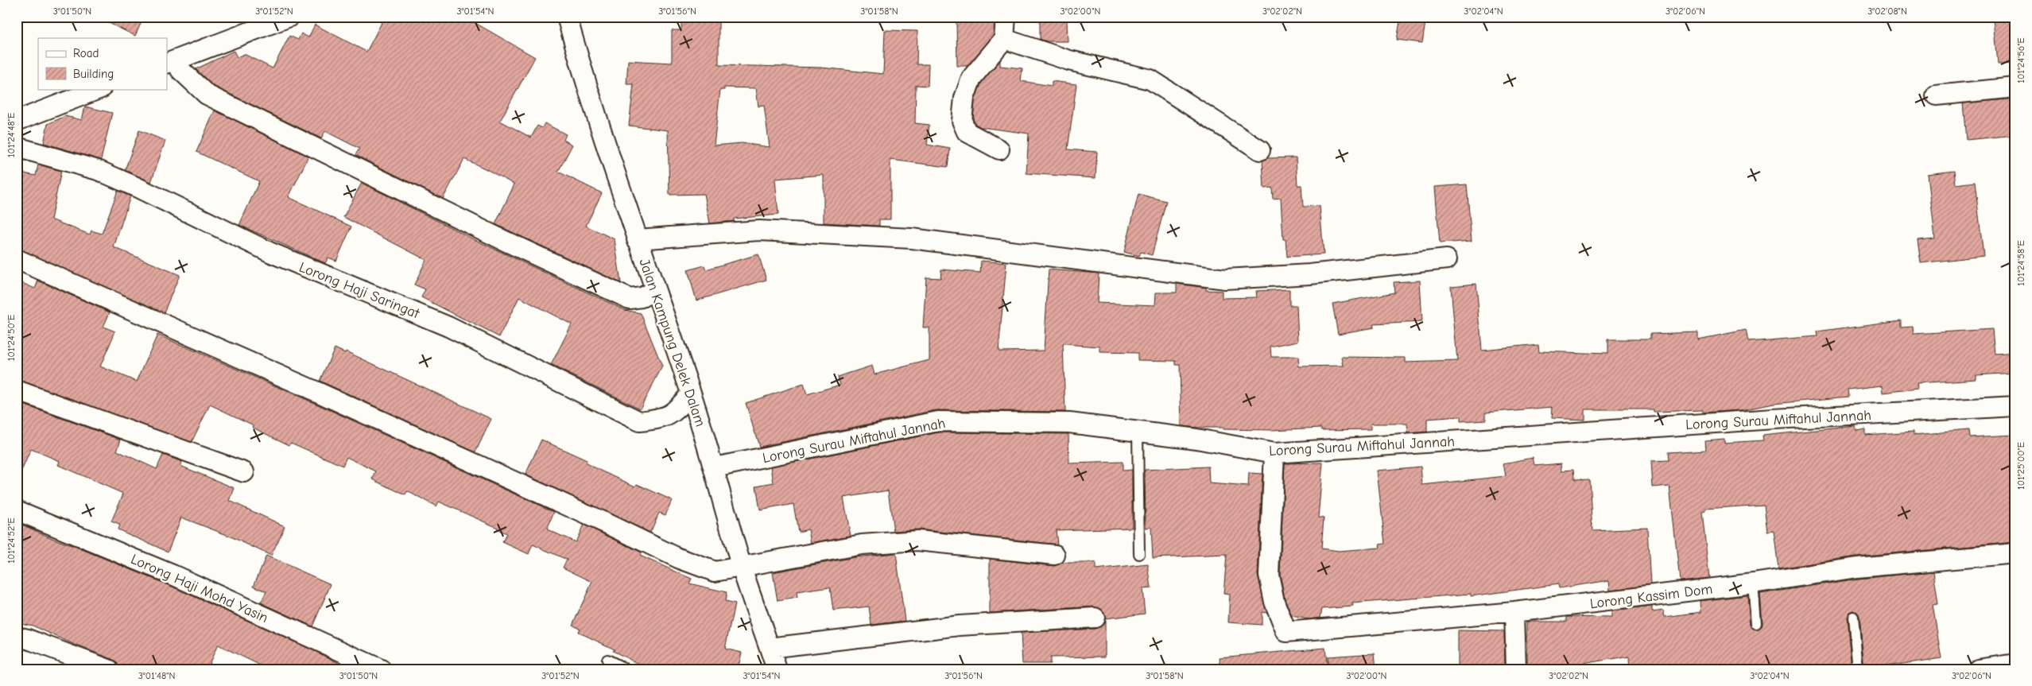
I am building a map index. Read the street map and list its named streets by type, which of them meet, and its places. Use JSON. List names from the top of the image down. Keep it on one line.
{"streets":{"street":["Lorong Haji Saringat","Jalan Kampung Delek Dalam","Lorong Surau Miftahul Jannah","Lorong Haji Mohd Yasin","Lorong Kassim Dom"]},"crossings":[["Lorong Haji Saringat","Jalan Kampung Delek Dalam"],["Jalan Kampung Delek Dalam","Lorong Surau Miftahul Jannah"],["Lorong Surau Miftahul Jannah","Lorong Kassim Dom"]],"legend":["Road","Building"],"coordinates":["3°01'50\"N","3°01'52\"N","3°01'54\"N","3°01'56\"N","3°01'58\"N","3°02'00\"N","3°02'02\"N","3°02'04\"N","3°02'06\"N","3°02'08\"N","101°24'56\"E","101°24'48\"E","101°24'58\"E","101°24'50\"E","101°25'00\"E","101°24'52\"E","3°01'48\"N"]}
